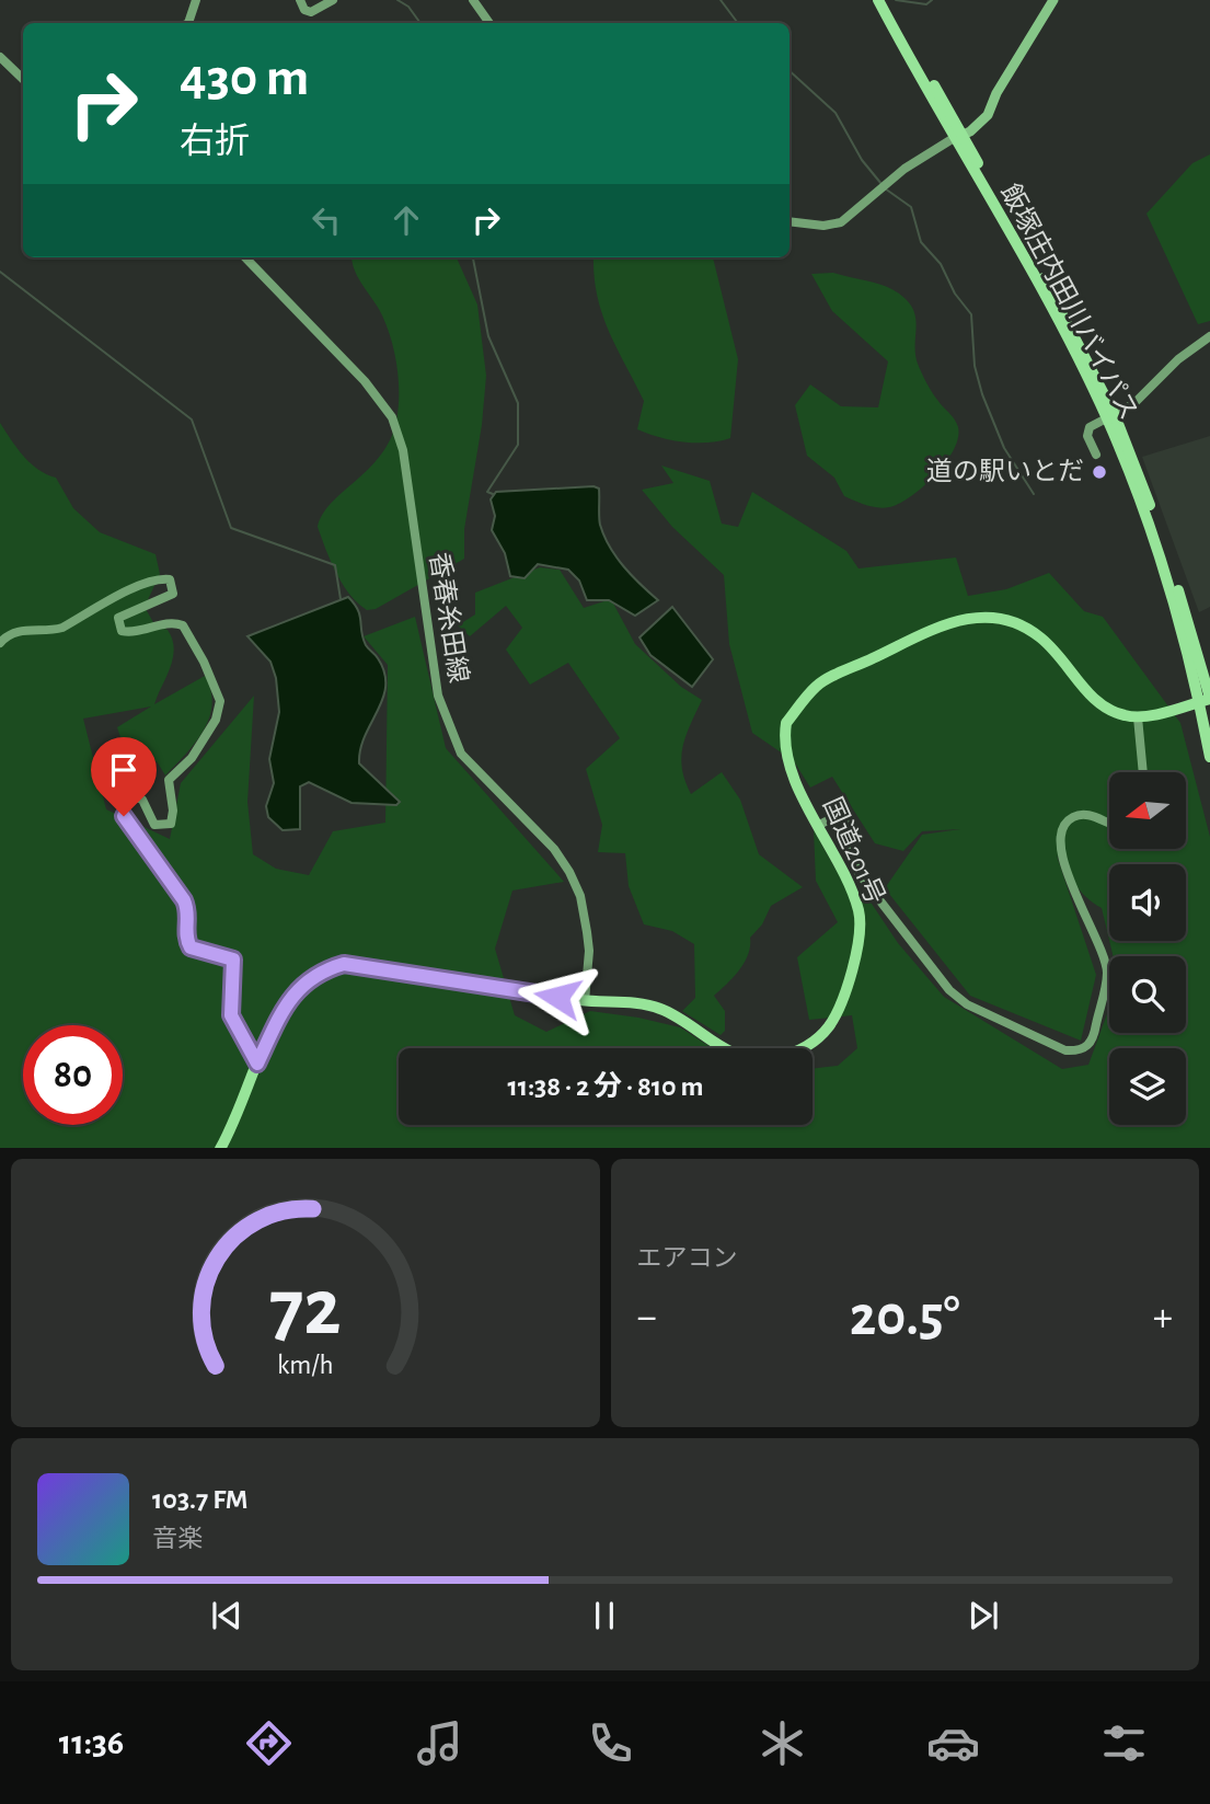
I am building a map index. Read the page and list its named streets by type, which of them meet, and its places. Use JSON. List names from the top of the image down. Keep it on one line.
{"streets":{"highway":["飯塚庄内田川バイパス","国道201号"],"street":["香春糸田線"]},"crossings":[["香春糸田線","国道201号"]],"places":["道の駅いとだ"],"north":"left","page":{"turn":["430 m","右折"],"limit":"80","trip":"11:38 · 2 分 · 810 m","tile":"エアコン","heat":["−","20.5°","+"],"song":["103.7 FM","音楽"],"tabs":"11:36","gauge":["72","km/h"]}}
